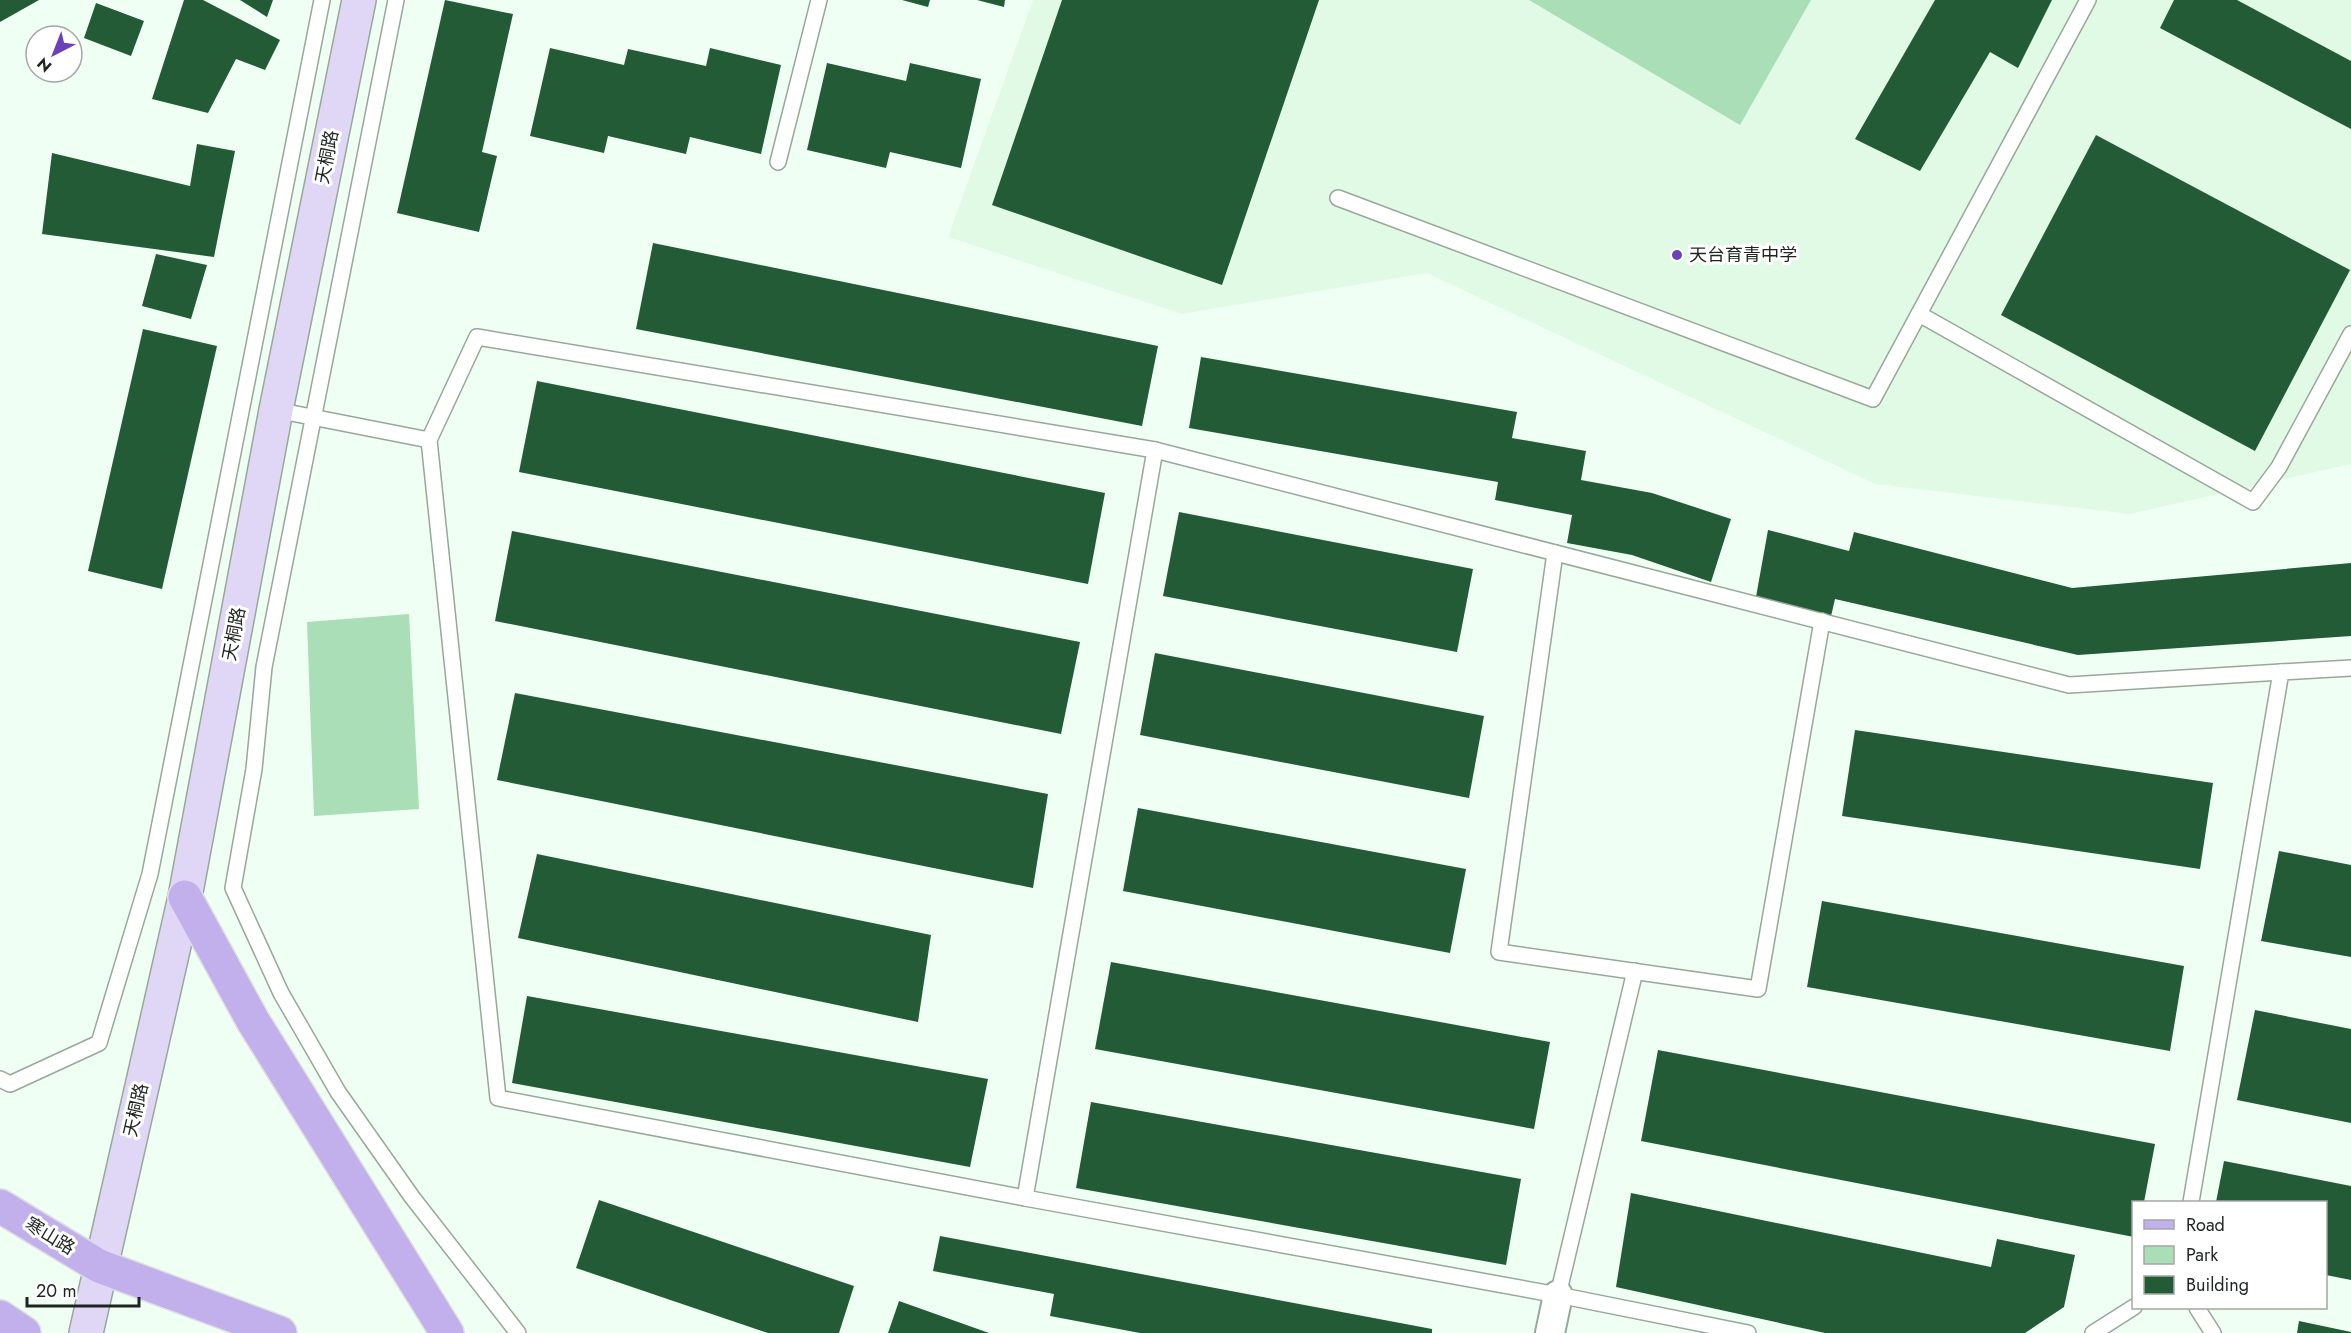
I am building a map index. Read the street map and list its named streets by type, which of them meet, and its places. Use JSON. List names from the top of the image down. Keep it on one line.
{"streets":{"main road":["天桐路","寒山路"]},"crossings":[["天桐路","寒山路"]],"places":["天台育青中学"],"legend":["Road","Park","Building"],"scale_bar":"20 m","north":"bottom left"}
